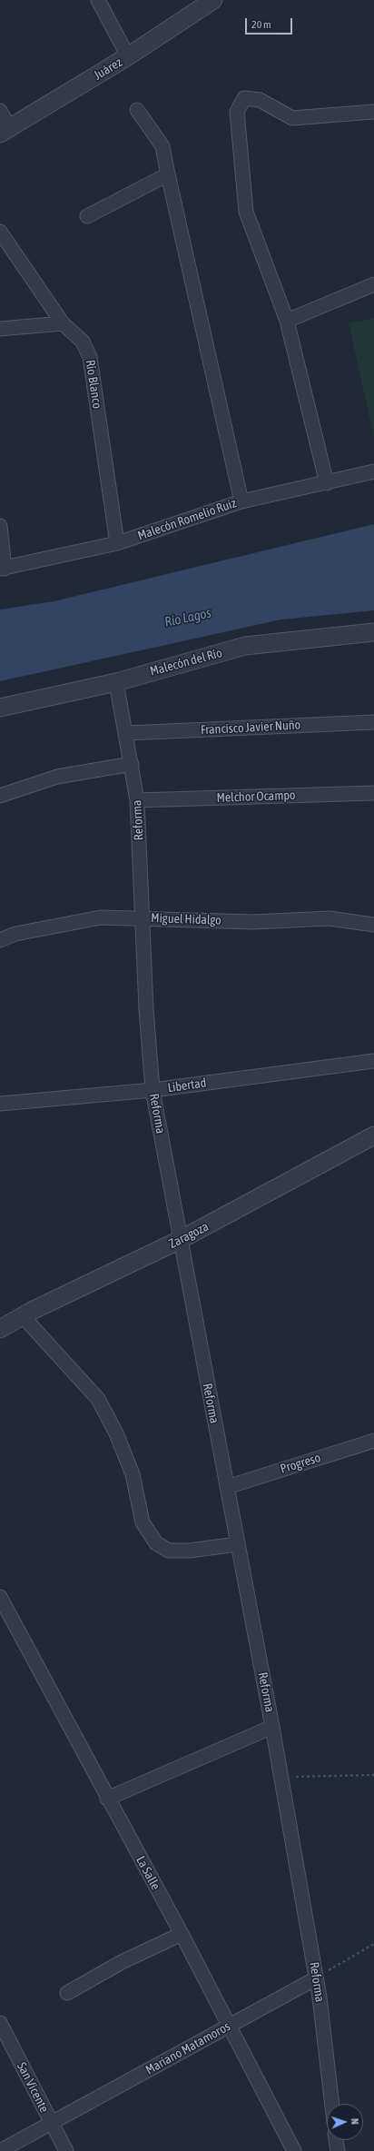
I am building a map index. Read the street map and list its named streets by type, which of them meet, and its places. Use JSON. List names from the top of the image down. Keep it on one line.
{"streets":{"street":["Juárez","Río Blanco","Malecón Romelio Ruiz","Malecón del Río","Francisco Javier Nuño","Melchor Ocampo","Reforma","Miguel Hidalgo","Libertad","Zaragoza","Progreso","La Salle","Mariano Matamoros","San Vicente"]},"crossings":[["Río Blanco","Malecón Romelio Ruiz"],["Malecón del Río","Reforma"],["Francisco Javier Nuño","Reforma"],["Melchor Ocampo","Reforma"],["Reforma","Miguel Hidalgo"],["Reforma","Libertad"],["Reforma","Zaragoza"],["Reforma","Progreso"],["Reforma","Mariano Matamoros"],["La Salle","Mariano Matamoros"],["Mariano Matamoros","San Vicente"]],"water":["Río Lagos"],"scale_bar":"20 m","north":"right"}
